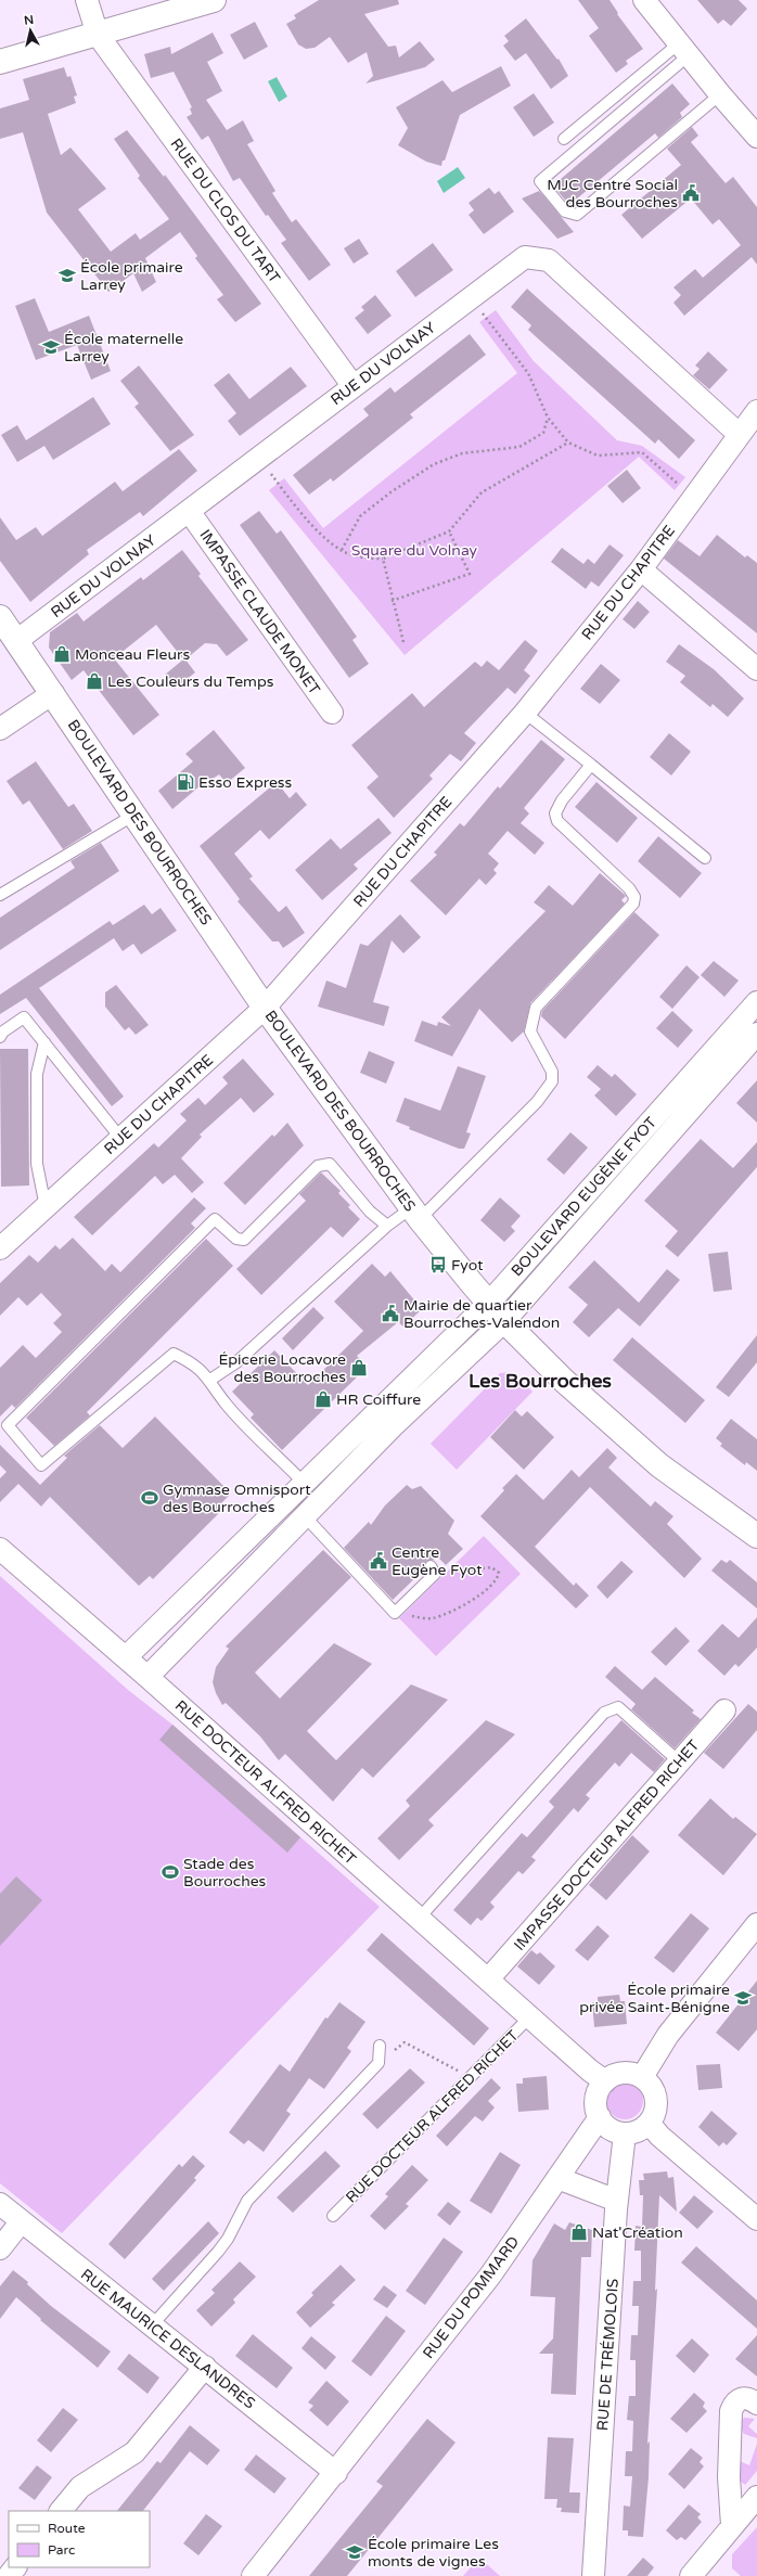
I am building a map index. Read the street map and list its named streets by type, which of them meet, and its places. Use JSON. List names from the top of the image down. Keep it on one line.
{"streets":{"main road":["BOULEVARD DES BOURROCHES"],"street":["RUE DU CLOS DU TART","RUE DU VOLNAY","RUE DU CHAPITRE","IMPASSE CLAUDE MONET","BOULEVARD EUGÈNE FYOT","RUE DOCTEUR ALFRED RICHET","IMPASSE DOCTEUR ALFRED RICHET","RUE DU POMMARD","RUE MAURICE DESLANDRES","RUE DE TRÉMOLOIS"]},"crossings":[["RUE DU CLOS DU TART","RUE DU VOLNAY"],["RUE DU VOLNAY","RUE DU CHAPITRE"],["RUE DU VOLNAY","IMPASSE CLAUDE MONET"],["RUE DU VOLNAY","BOULEVARD DES BOURROCHES"],["RUE DU CHAPITRE","BOULEVARD DES BOURROCHES"],["BOULEVARD DES BOURROCHES","BOULEVARD EUGÈNE FYOT"],["BOULEVARD EUGÈNE FYOT","RUE DOCTEUR ALFRED RICHET"],["RUE DOCTEUR ALFRED RICHET","IMPASSE DOCTEUR ALFRED RICHET"],["RUE DOCTEUR ALFRED RICHET","RUE DU POMMARD"],["RUE DOCTEUR ALFRED RICHET","RUE DE TRÉMOLOIS"],["RUE DU POMMARD","RUE MAURICE DESLANDRES"],["RUE DU POMMARD","RUE DE TRÉMOLOIS"]],"districts":["Les Bourroches"],"parks":["Square du Volnay"],"places":{"public building":["MJC Centre Social des Bourroches","Mairie de quartier Bourroches-Valendon","Centre Eugène Fyot"],"school or university":["École primaire Larrey","École maternelle Larrey","École primaire privée Saint-Bénigne","École primaire Les monts de vignes"],"shop":["Monceau Fleurs","Les Couleurs du Temps","Épicerie Locavore des Bourroches","HR Coiffure","Nat'Création"],"fuel station":["Esso Express"],"bus stop":["Fyot"],"sports":["Gymnase Omnisport des Bourroches","Stade des Bourroches"]},"legend":["Route","Parc"],"north":"top"}
